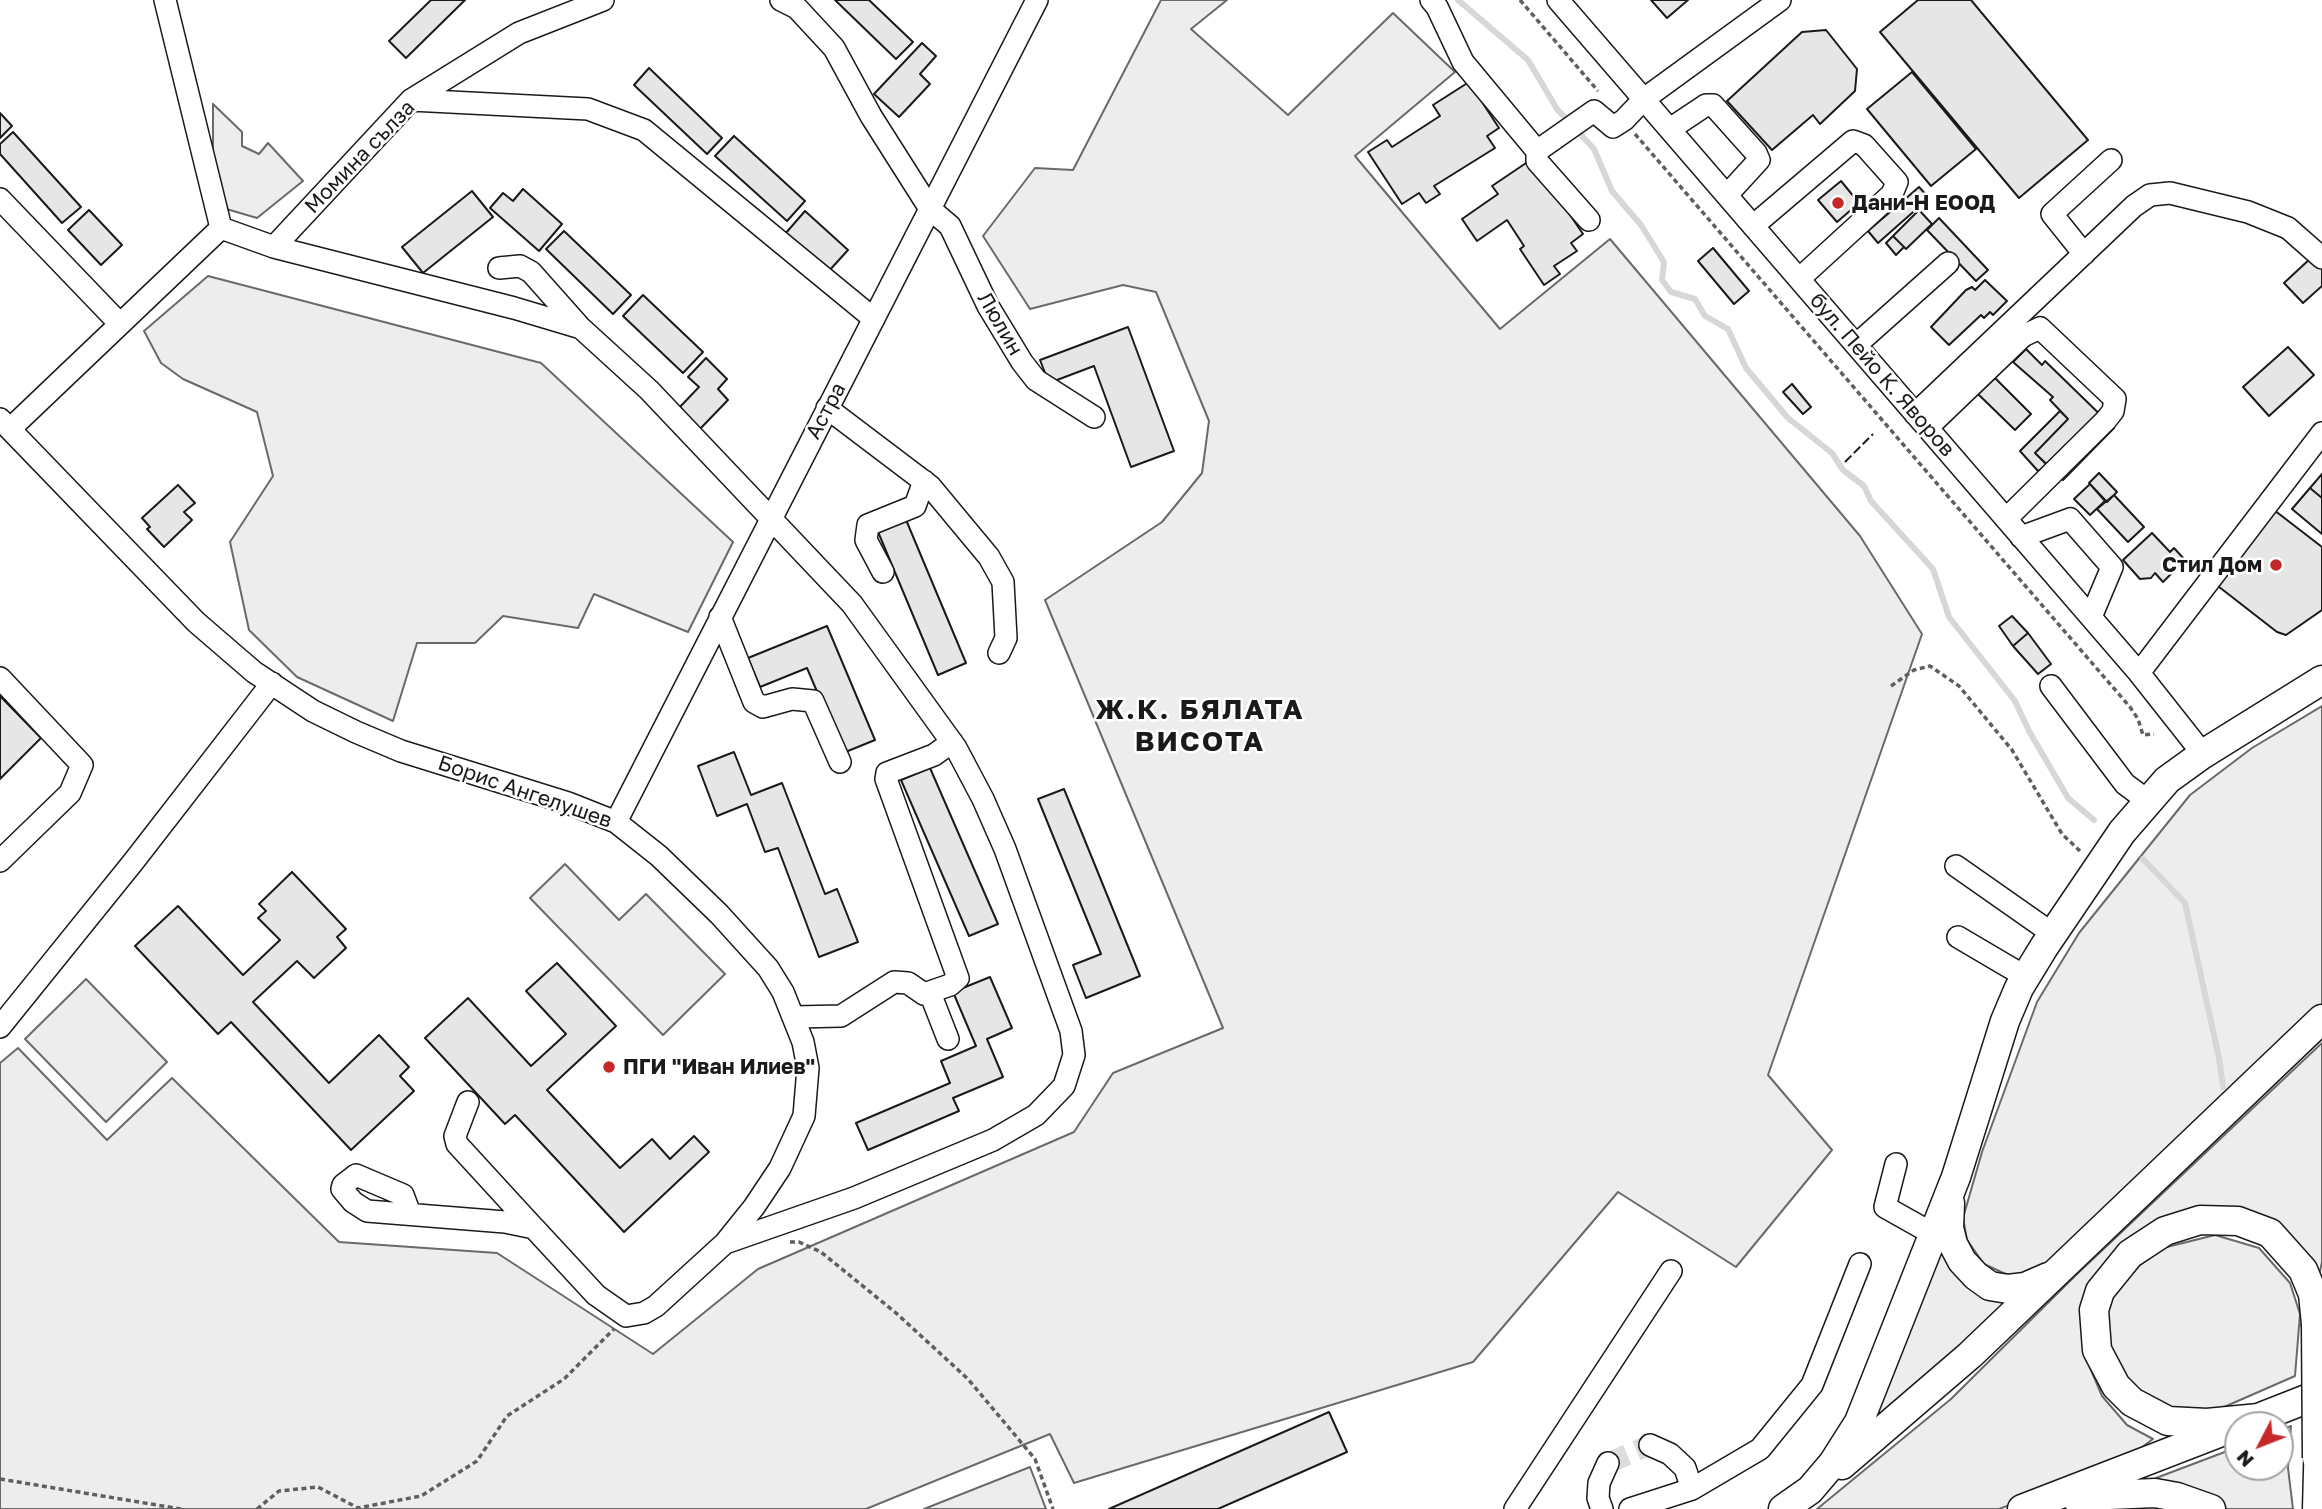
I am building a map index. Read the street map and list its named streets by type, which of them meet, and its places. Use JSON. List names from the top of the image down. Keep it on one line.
{"streets":{"street":["Момина сълза","Люлин","бул. Пейо К. Яворов","Астра","Борис Ангелушев"]},"crossings":[["Люлин","Астра"],["Астра","Борис Ангелушев"]],"districts":["Ж.К. БЯЛАТА ВИСОТА"],"places":["Дани-Н ЕООД","Стил Дом","ПГИ \"Иван Илиев\""],"north":"bottom left"}
